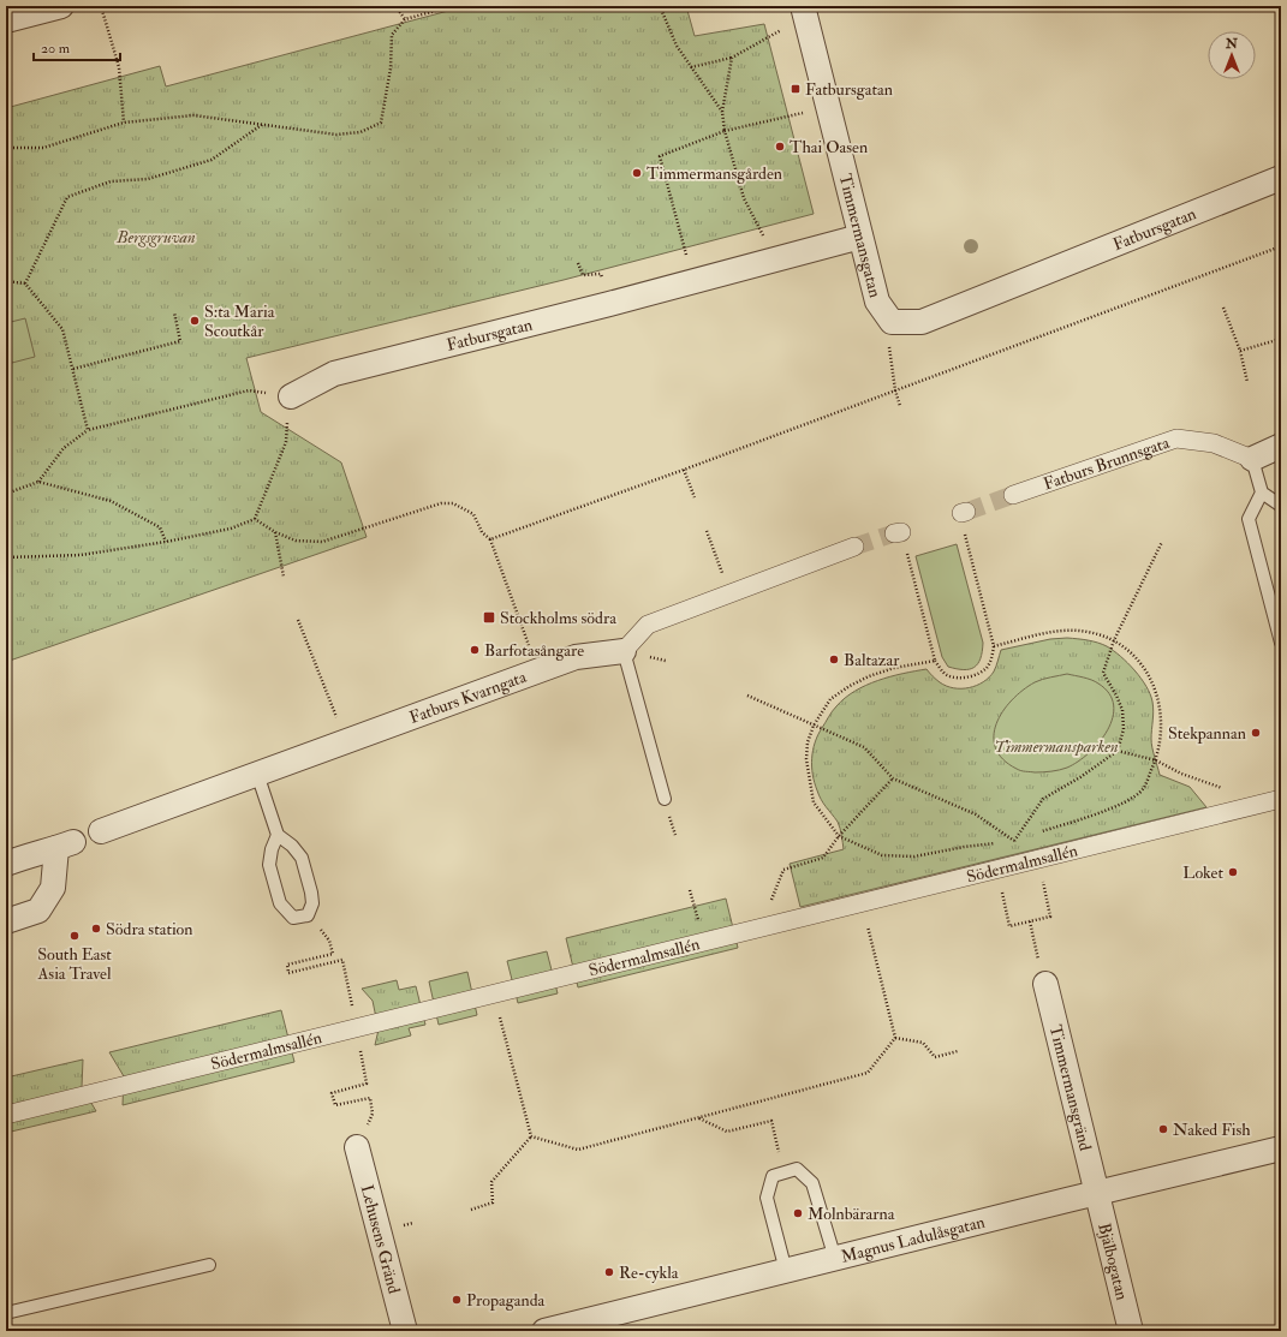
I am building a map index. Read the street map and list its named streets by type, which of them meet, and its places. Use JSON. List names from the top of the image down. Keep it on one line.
{"streets":{"street":["Fatbursgatan","Timmermansgatan","Fatburs Brunnsgata","Fatburs Kvarngata","Södermalmsallén","Timmermansgränd","Lehusens Gränd","Magnus Ladulåsgatan","Bjälbogatan"]},"crossings":[["Fatbursgatan","Timmermansgatan"],["Timmermansgränd","Magnus Ladulåsgatan"],["Timmermansgränd","Bjälbogatan"],["Magnus Ladulåsgatan","Bjälbogatan"]],"parks":["Bergsgruvan","Timmermansparken"],"places":{"transit":["Fatbursgatan","Stockholms södra"],"other":["Thai Oasen","Timmermansgården","S:ta Maria Scoutkår","Barfotasångare","Baltazar","Stekpannan","Loket","Södra station","South East Asia Travel","Naked Fish","Molnbärarna","Re-cykla","Propaganda"]},"scale_bar":"20 m","north":"top"}
